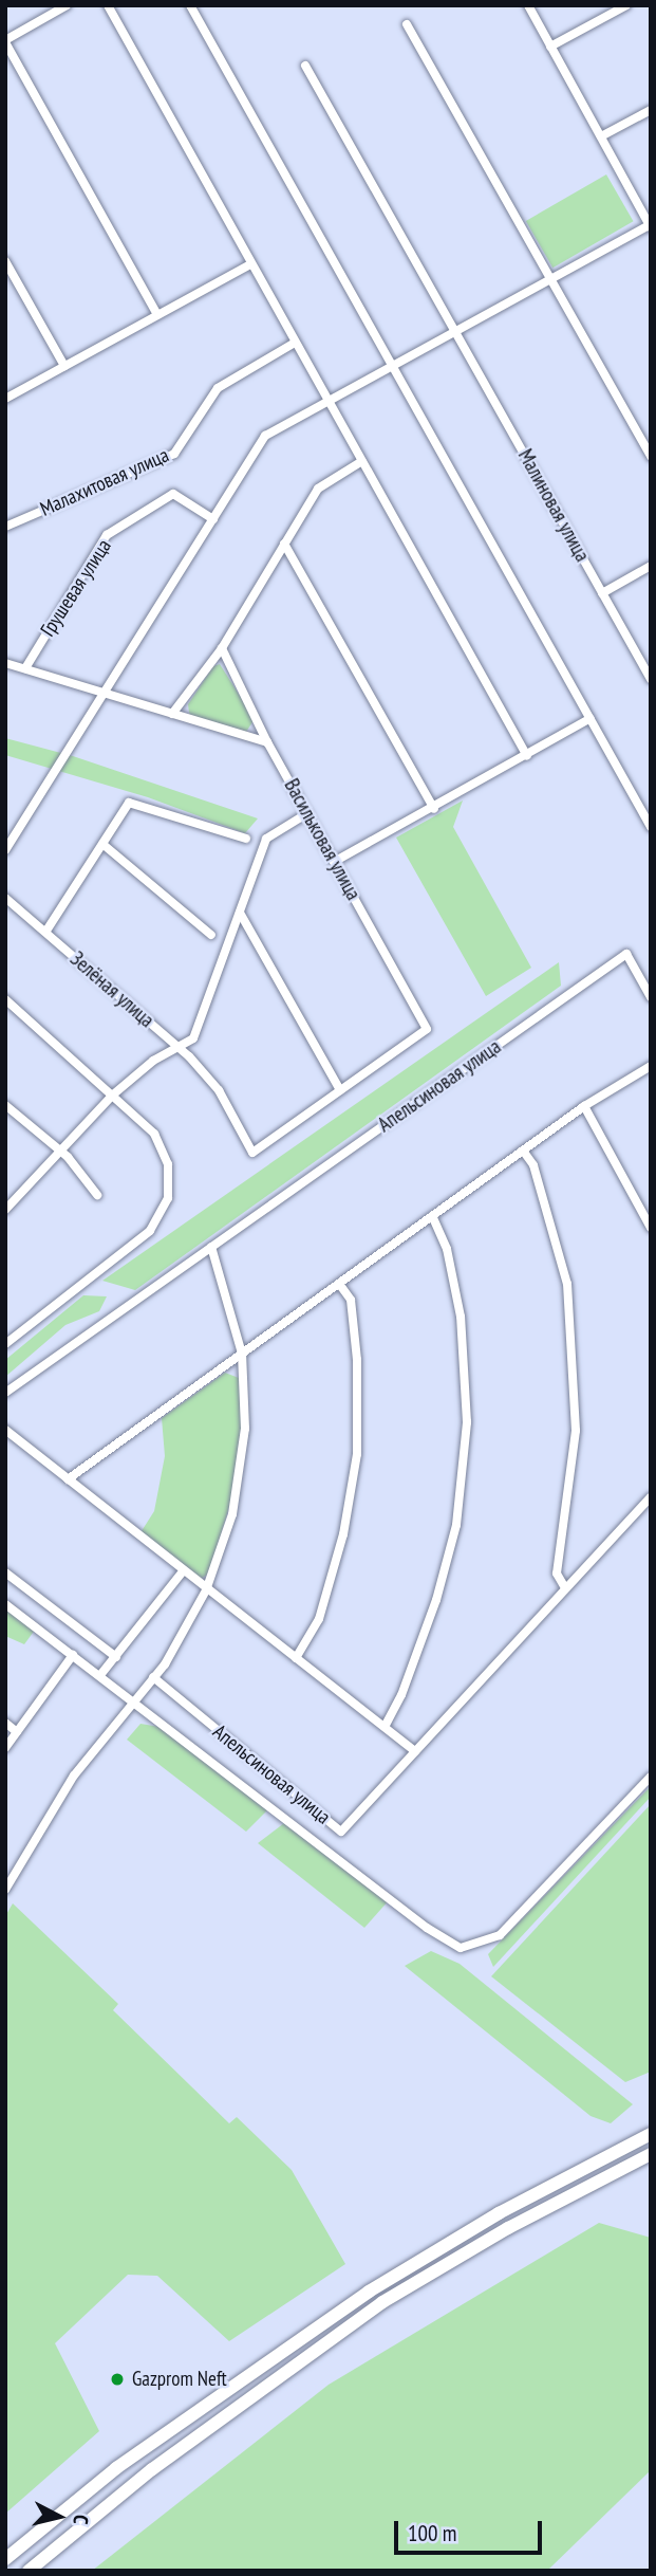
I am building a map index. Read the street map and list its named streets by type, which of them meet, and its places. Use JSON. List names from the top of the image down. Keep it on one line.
{"streets":{"street":["Малахитовая улица","Малиновая улица","Грушевая улица","Васильковая улица","Зелёная улица","Апельсиновая улица"]},"places":["Gazprom Neft"],"scale_bar":"100 m","north":"right"}
